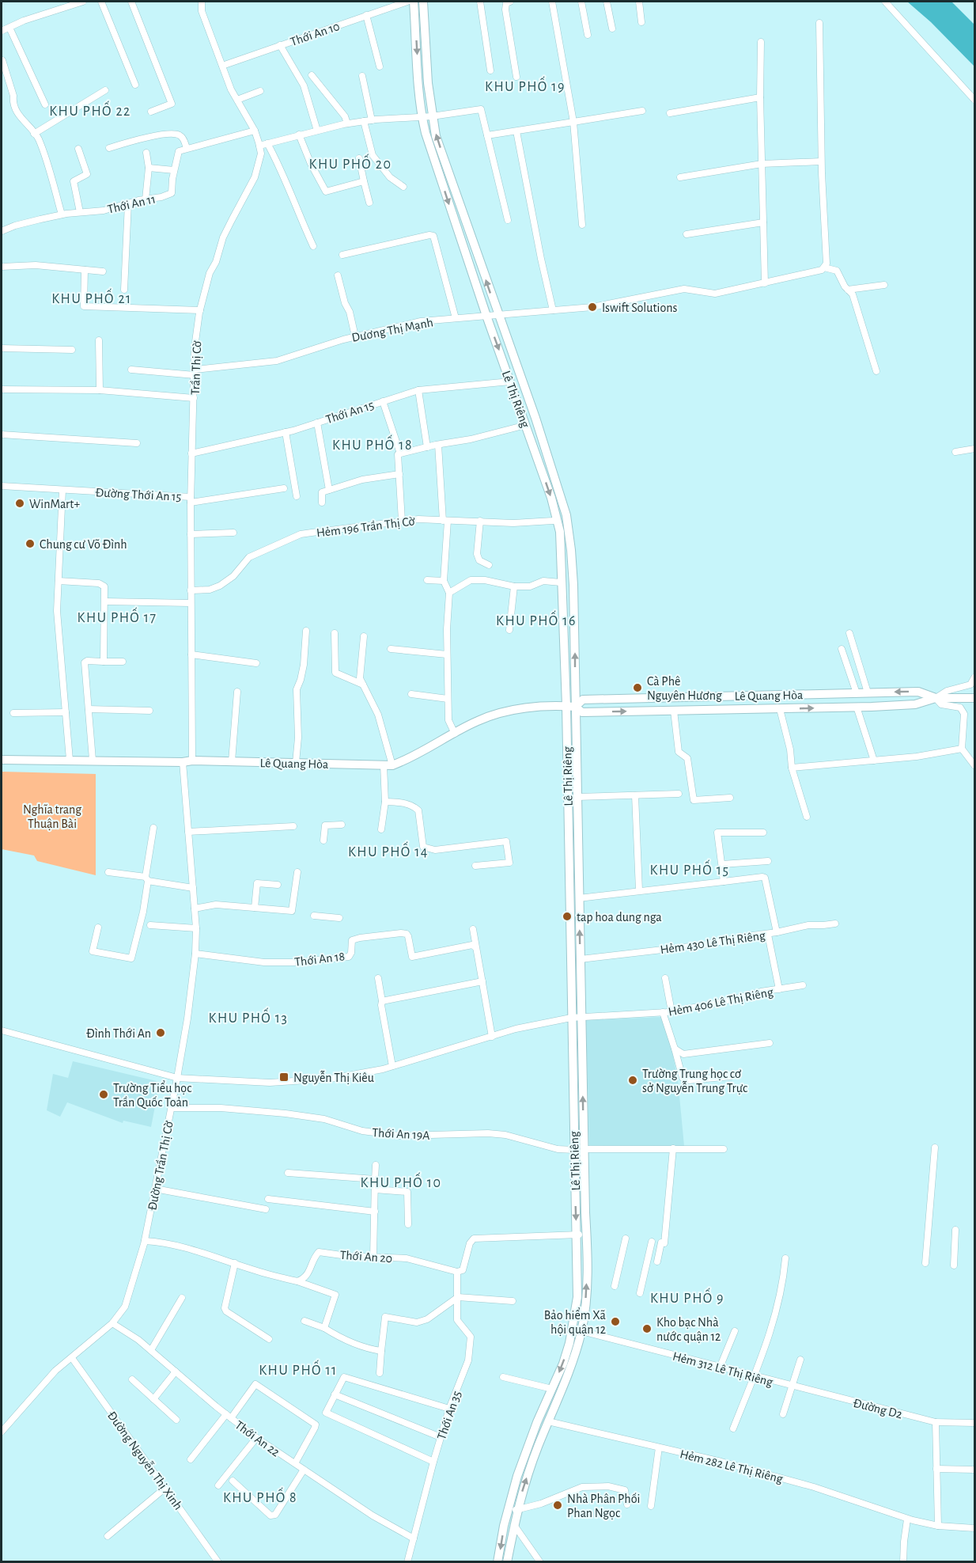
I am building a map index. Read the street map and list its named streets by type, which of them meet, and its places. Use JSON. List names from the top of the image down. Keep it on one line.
{"streets":{"street":["Thới An 10","Thới An 11","Dương Thị Mạnh","Trần Thị Cờ","Lê Thị Riêng","Thới An 15","Đường Thới An 15","Hẻm 196 Trần Thị Cờ","Lê Quang Hòa","Hẻm 430 Lê Thị Riêng","Thới An 18","Hẻm 406 Lê Thị Riêng","Thới An 19A","Đường Trần Thị Cờ","Thới An 20","Hẻm 312 Lê Thị Riêng","Đường D2","Thới An 35","Thới An 22","Đường Nguyễn Thị Xinh","Hẻm 282 Lê Thị Riêng"]},"crossings":[["Thới An 10","Trần Thị Cờ"],["Dương Thị Mạnh","Trần Thị Cờ"],["Dương Thị Mạnh","Lê Thị Riêng"],["Trần Thị Cờ","Thới An 15"],["Trần Thị Cờ","Đường Thới An 15"],["Trần Thị Cờ","Hẻm 196 Trần Thị Cờ"],["Trần Thị Cờ","Lê Quang Hòa"],["Lê Thị Riêng","Thới An 15"],["Lê Thị Riêng","Hẻm 196 Trần Thị Cờ"],["Lê Thị Riêng","Lê Quang Hòa"],["Lê Thị Riêng","Hẻm 430 Lê Thị Riêng"],["Lê Thị Riêng","Hẻm 406 Lê Thị Riêng"],["Lê Thị Riêng","Thới An 19A"],["Lê Thị Riêng","Hẻm 312 Lê Thị Riêng"],["Lê Thị Riêng","Hẻm 282 Lê Thị Riêng"],["Lê Quang Hòa","Đường Trần Thị Cờ"],["Thới An 18","Đường Trần Thị Cờ"],["Thới An 19A","Đường Trần Thị Cờ"],["Đường Trần Thị Cờ","Thới An 22"],["Đường Trần Thị Cờ","Đường Nguyễn Thị Xinh"],["Thới An 20","Thới An 35"],["Hẻm 312 Lê Thị Riêng","Đường D2"],["Thới An 35","Thới An 22"]],"districts":["KHU PHỐ 19","KHU PHỐ 22","KHU PHỐ 20","KHU PHỐ 21","KHU PHỐ 18","KHU PHỐ 17","KHU PHỐ 16","KHU PHỐ 14","KHU PHỐ 15","KHU PHỐ 13","KHU PHỐ 10","KHU PHỐ 9","KHU PHỐ 11","KHU PHỐ 8"],"parks":["Nghĩa trang Thuận Bài"],"places":{"other":["Iswift Solutions","WinMart+","Chung cư Võ Đình","Cà Phê Nguyên Hương","tap hoa dung nga","Đình Thới An","Trường Trung học cơ sở Nguyễn Trung Trực","Trường Tiểu học Trần Quốc Toản","Bảo hiểm Xã hội quận 12","Kho bạc Nhà nước quận 12","Nhà Phân Phối Phan Ngọc"],"transit":["Nguyễn Thị Kiêu"]}}
